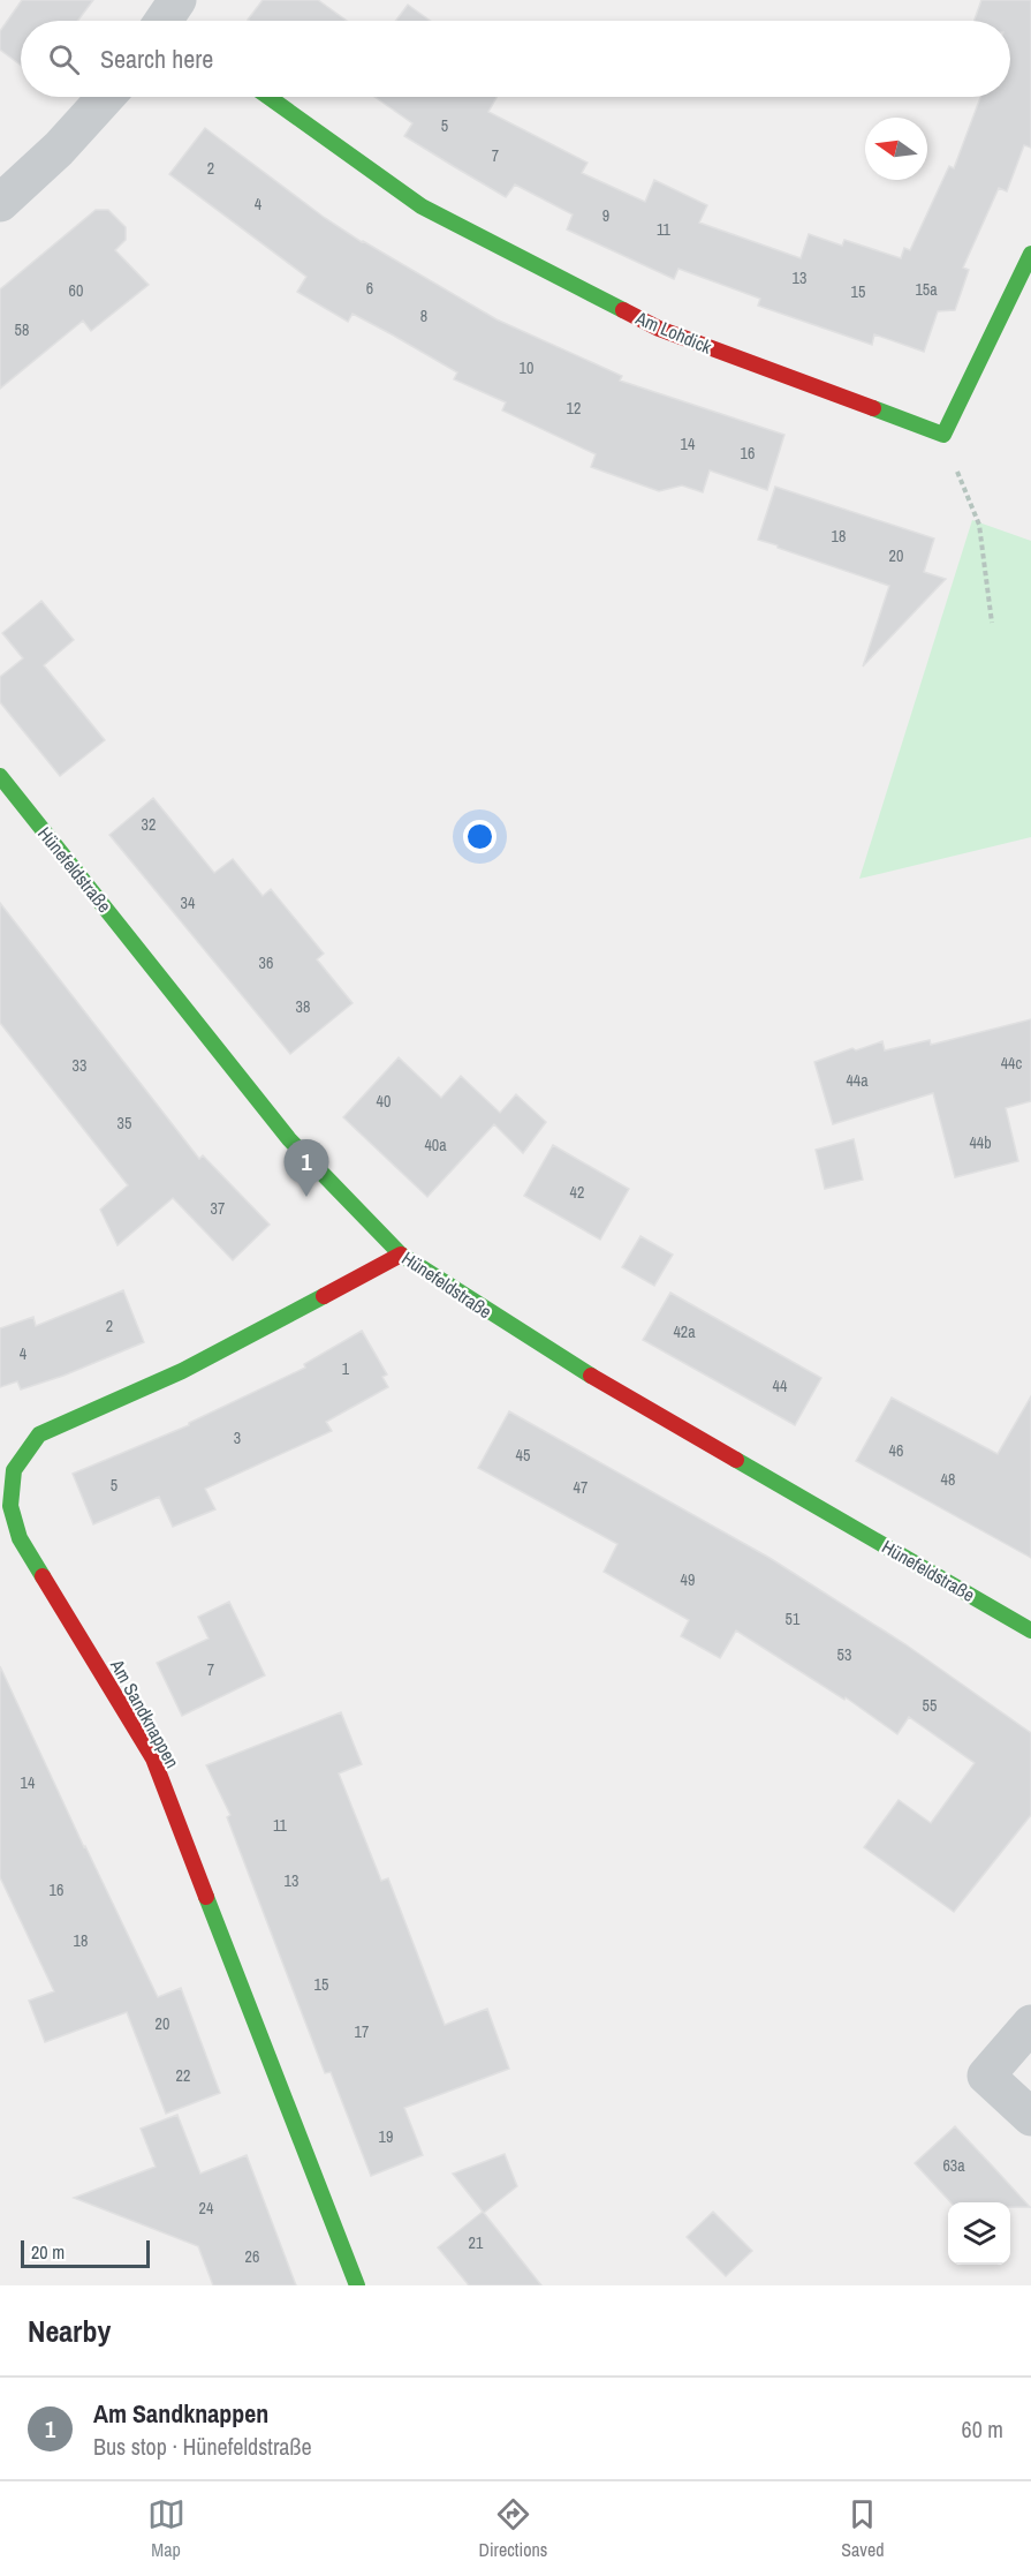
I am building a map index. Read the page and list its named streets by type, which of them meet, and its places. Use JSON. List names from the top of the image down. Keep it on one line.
{"streets":{"street":["Am Lohdick","Hünefeldstraße","Am Sandknappen"]},"crossings":[["Hünefeldstraße","Am Sandknappen"]],"house_numbers":["5","7","2","4","9","11","13","6","15a","60","15","8","58","10","12","14","16","18","20","32","34","36","38","44c","33","44a","40","35","44b","40a","42","37","2","42a","4","1","44","3","46","45","48","5","47","49","51","53","7","55","14","11","13","16","18","15","20","17","22","19","63a","24","21","26"],"scale_bar":"20 m","north":"left","page":{"search":"Search here","pins":"1","scale":"20 m","heading":"Nearby","list":[{"mark":"1","name":"Am Sandknappen","note":"Bus stop · Hünefeldstraße","value":"60 m"}],"nav":["Map","Directions","Saved"]}}
